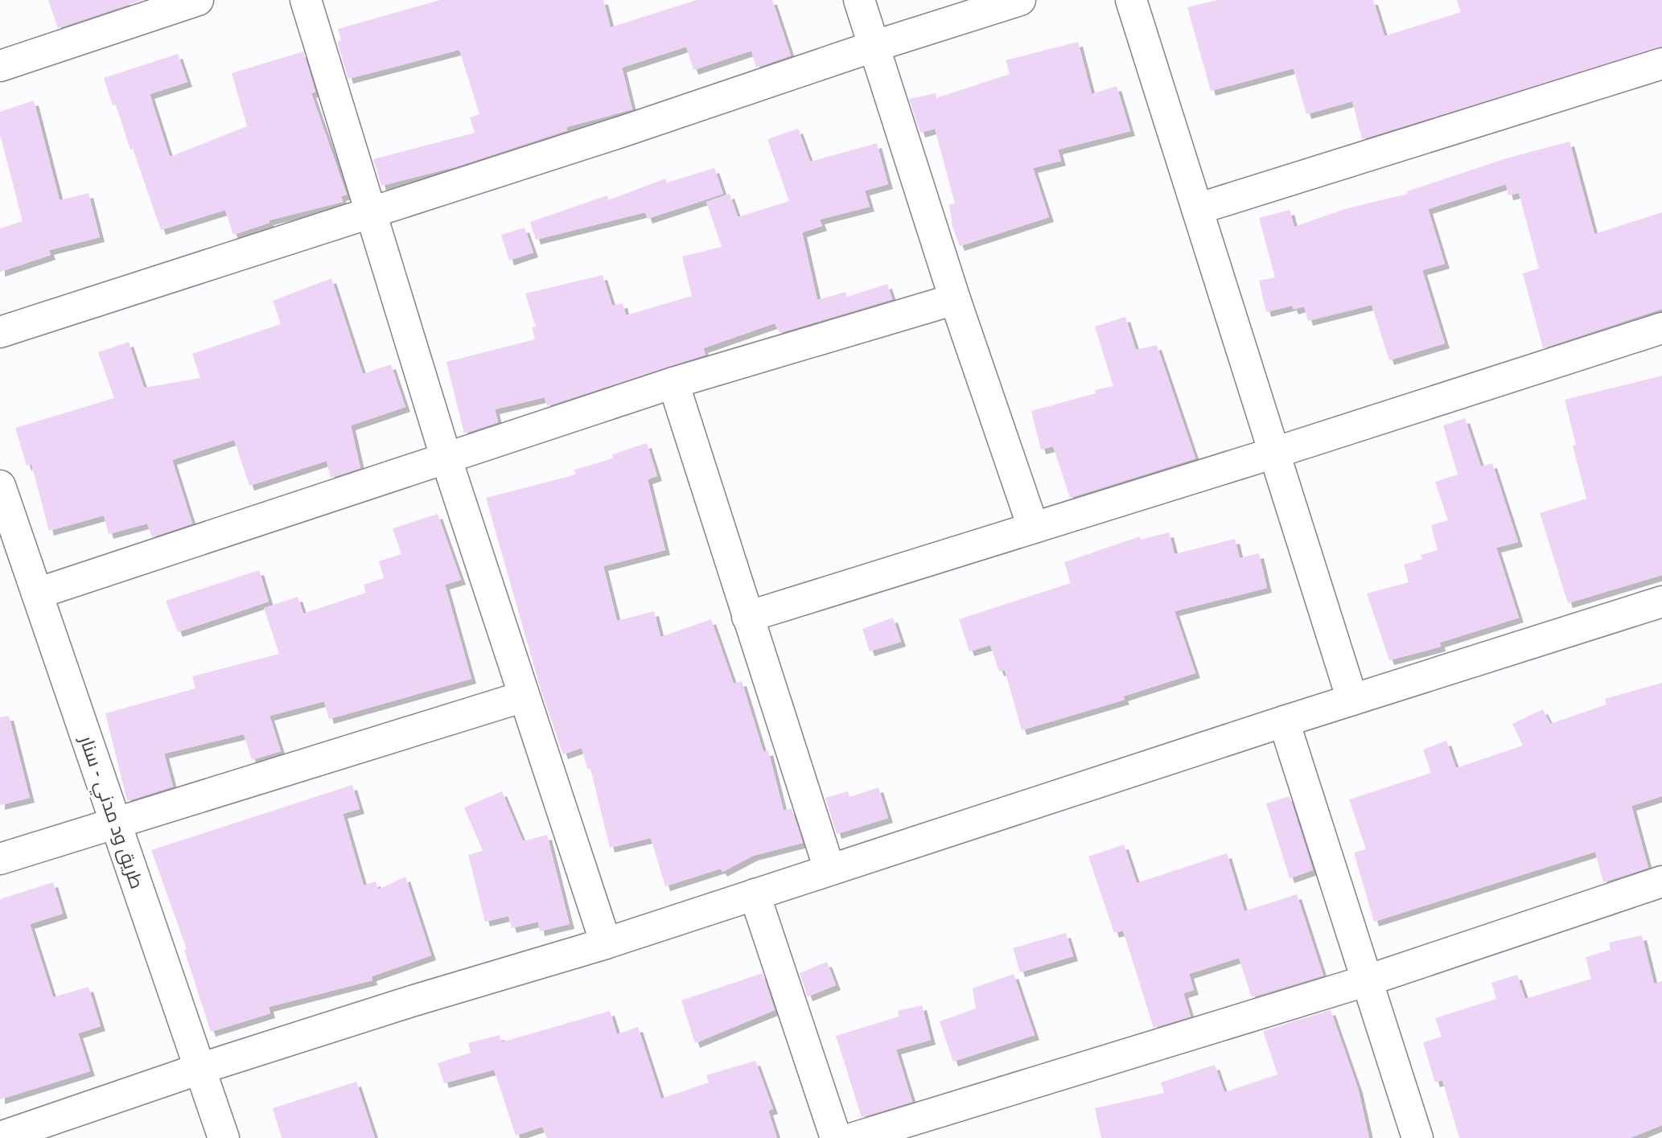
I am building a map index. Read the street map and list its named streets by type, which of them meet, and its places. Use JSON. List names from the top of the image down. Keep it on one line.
{"streets":{"street":["طريق ود مدني - سنار"]}}
